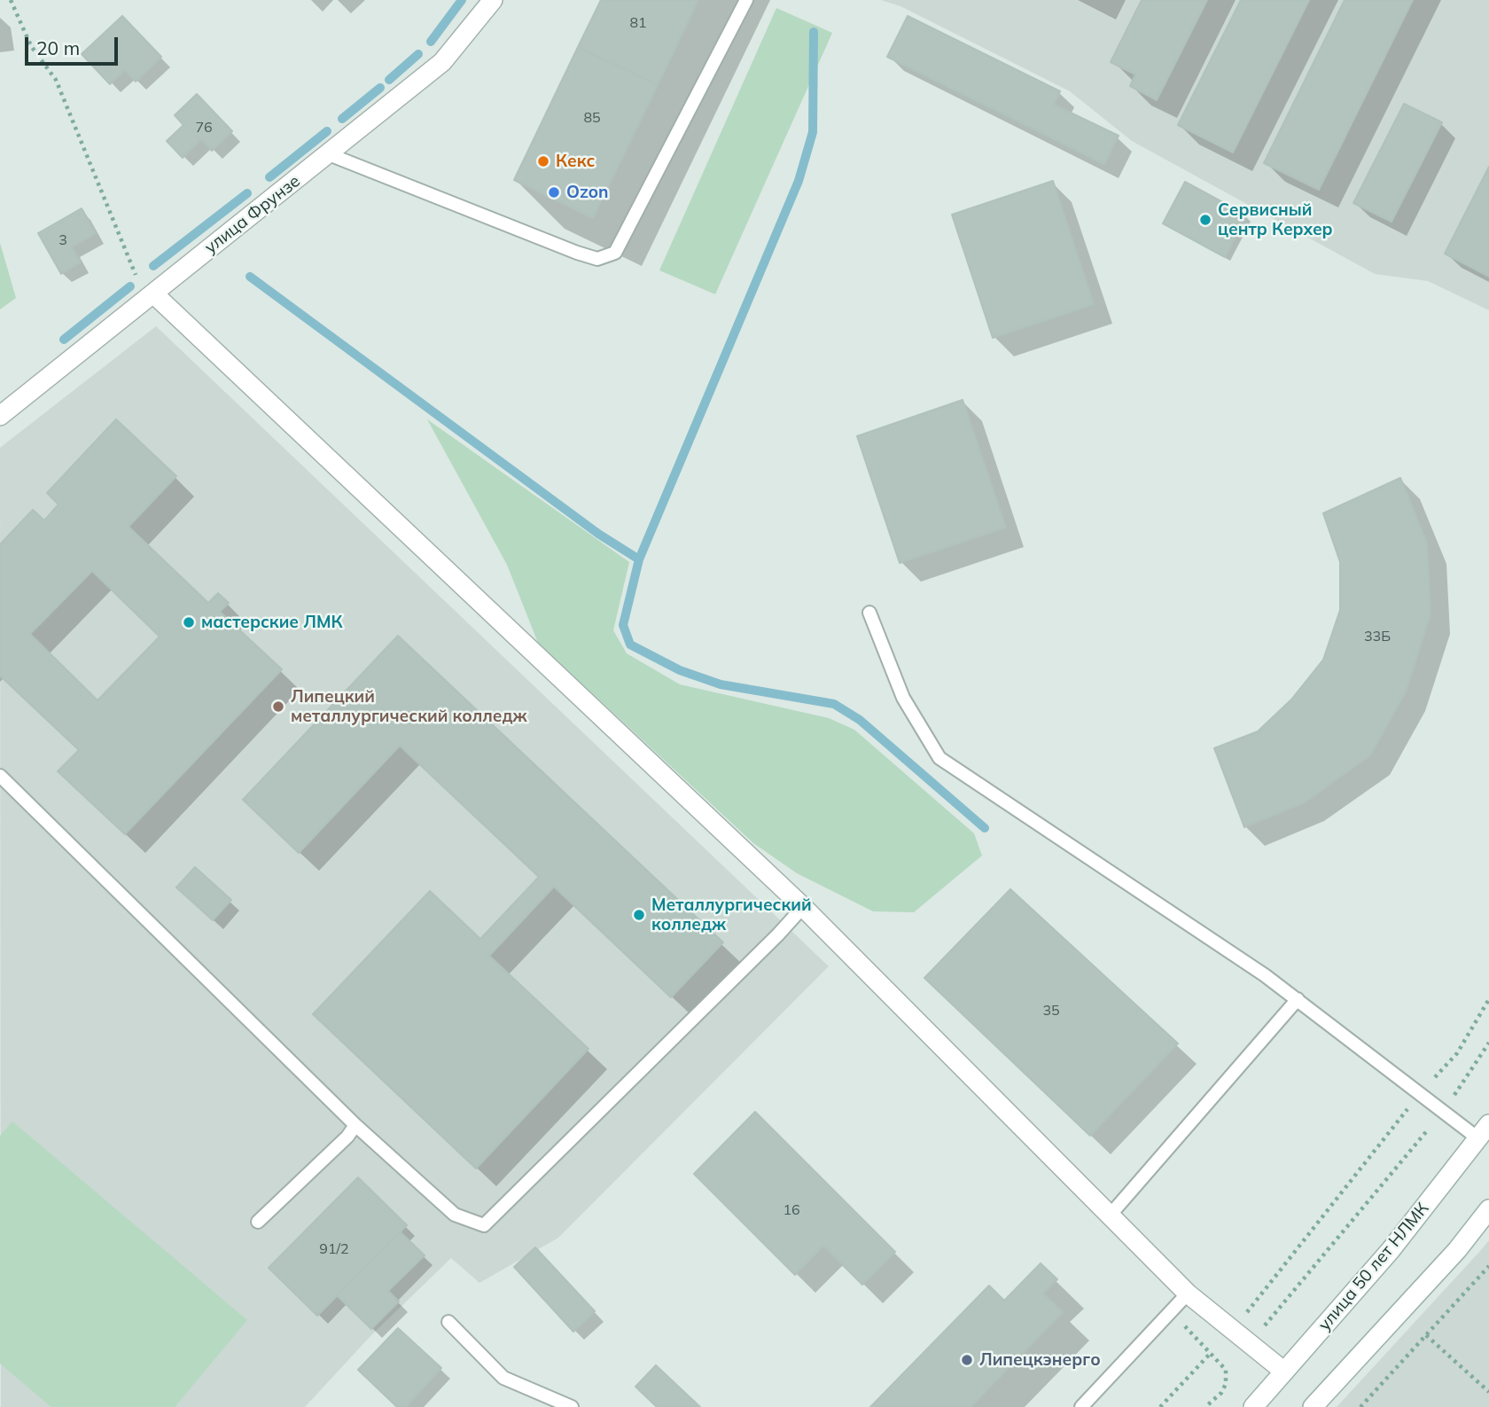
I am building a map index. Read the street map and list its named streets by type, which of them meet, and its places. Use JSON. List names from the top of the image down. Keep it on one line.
{"streets":{"street":["улица Фрунзе","улица 50 лет НЛМК"]},"places":["Кекс","Ozon","Сервисный центр Керхер","мастерские ЛМК","Липецкий металлургический колледж","Металлургический колледж","Липецкэнерго"],"house_numbers":["81","85","76","3","33Б","35","16","91/2"],"scale_bar":"20 m"}
